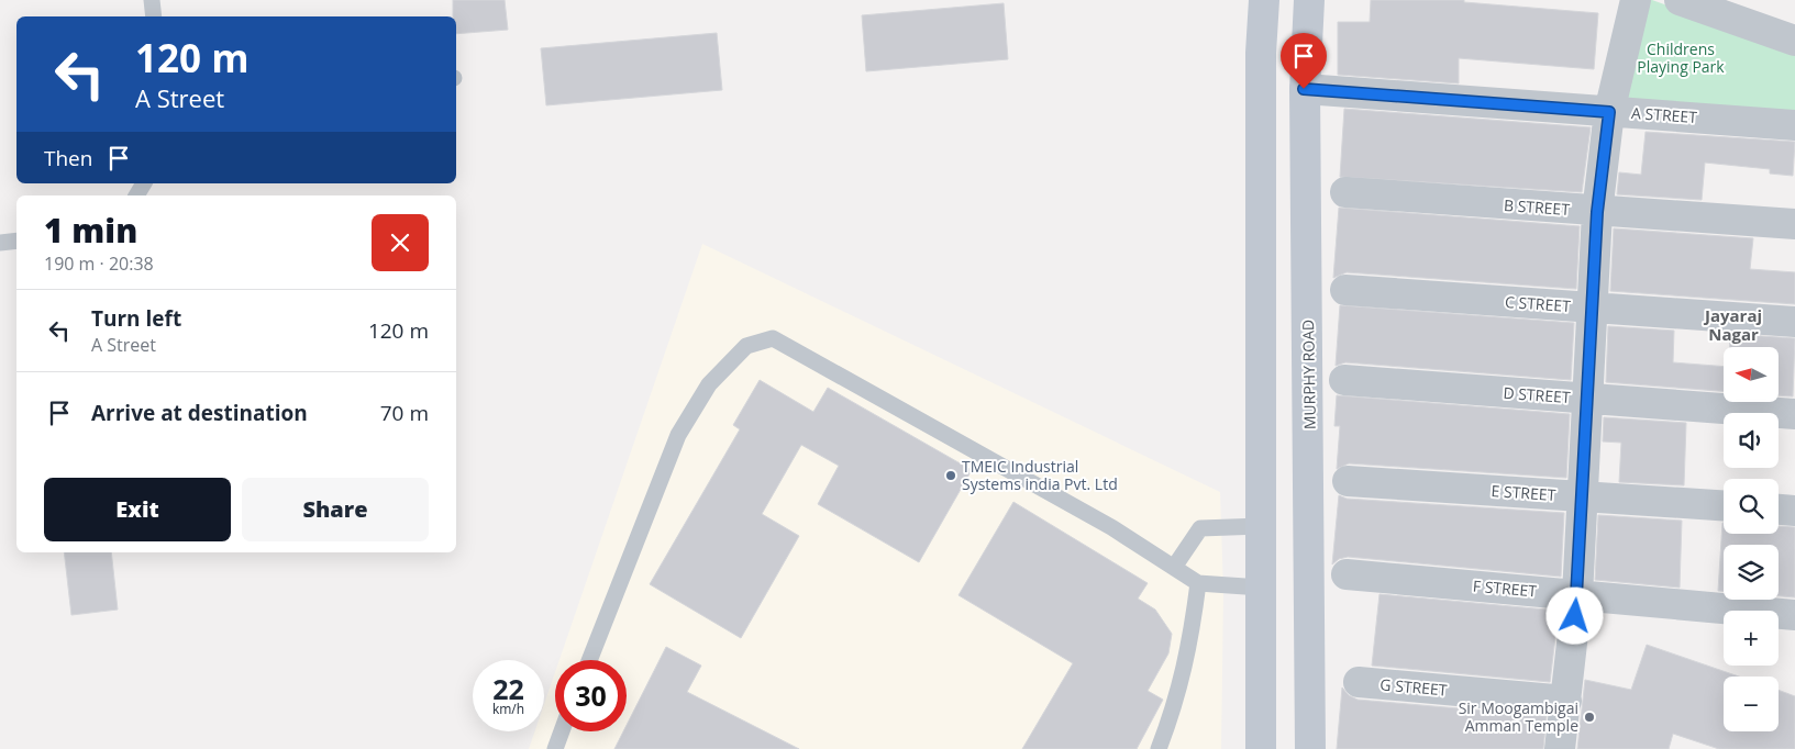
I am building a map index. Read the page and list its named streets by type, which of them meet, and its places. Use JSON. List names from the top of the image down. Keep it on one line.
{"streets":{"main road":["MURPHY ROAD"],"street":["A STREET","B STREET","C STREET","D STREET","E STREET","F STREET","G STREET"]},"crossings":[["A STREET","MURPHY ROAD"]],"districts":["Jayaraj Nagar"],"parks":["Childrens Playing Park"],"places":["TMEIC Industrial Systems india Pvt. Ltd","Sir Moogambigai Amman Temple"],"north":"left","page":{"turn":["120 m","A Street"],"then":"Then","heading":["1 min","190 m · 20:38"],"list":[{"name":"Turn left","note":"A Street","value":"120 m"},{"name":"Arrive at destination","value":"70 m"}],"map_buttons":["+","−"],"buttons":["Exit","Share"],"speed":"22 km/h","limit":"30"}}
